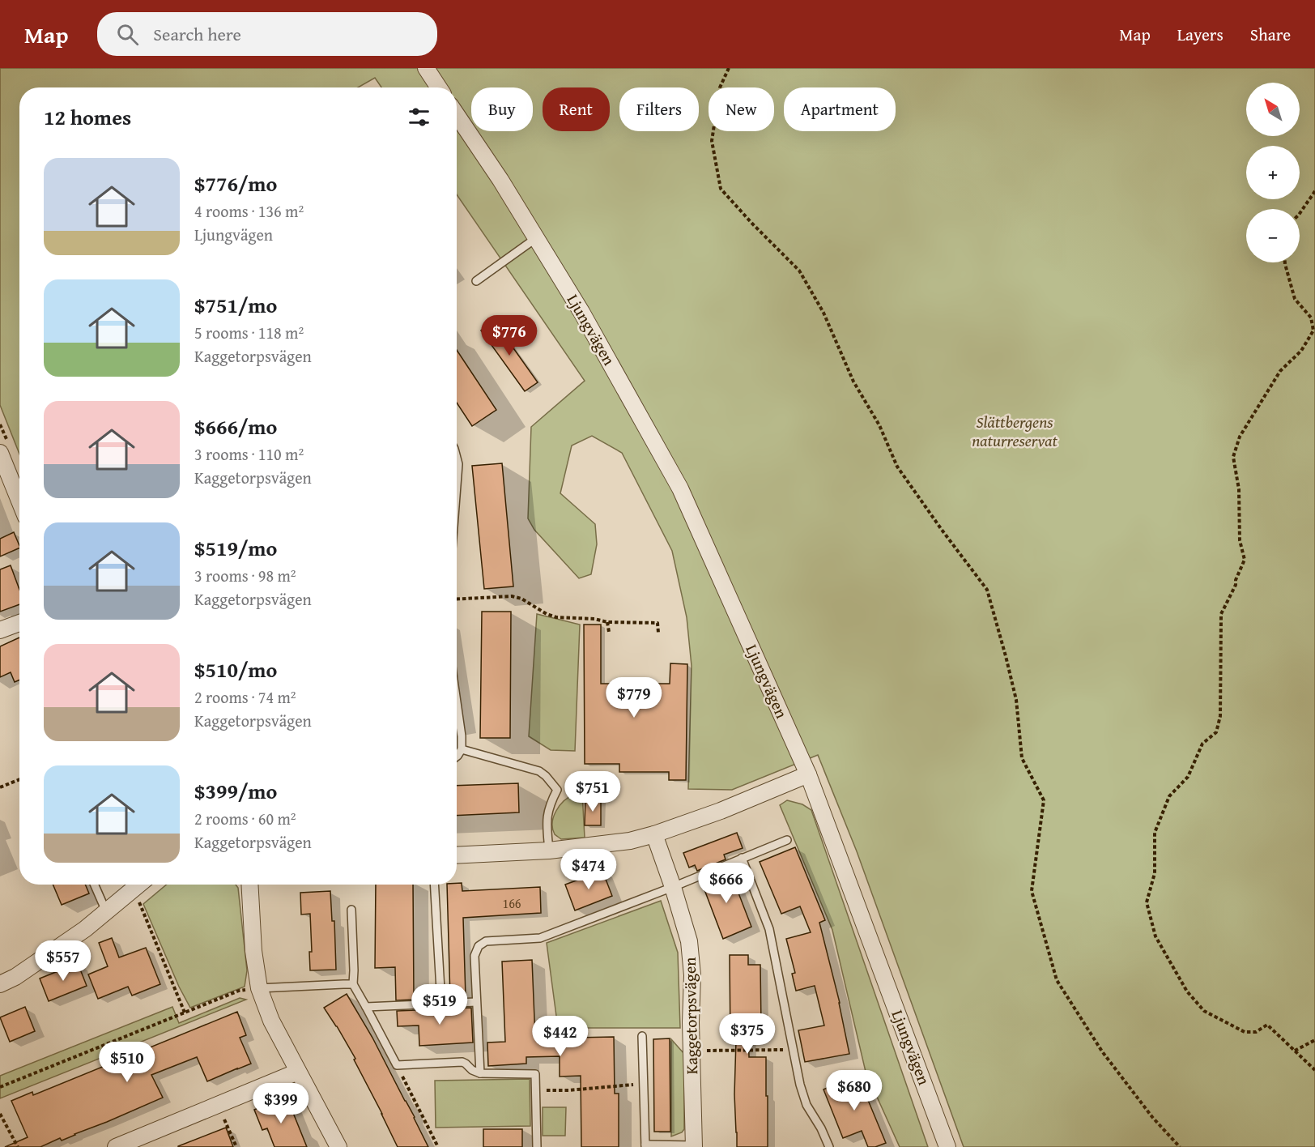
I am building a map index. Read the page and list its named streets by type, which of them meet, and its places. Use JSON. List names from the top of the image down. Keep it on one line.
{"streets":{"street":["Ljungvägen","Kaggetorpsvägen"]},"parks":["Slättbergens naturreservat"],"house_numbers":["166"],"north":"top left","page":{"header":"Map","search":"Search here","nav":["Map","Layers","Share"],"map_buttons":["+","−"],"chip":["Buy","Rent","Filters","New","Apartment"],"heading":"12 homes","list":[{"name":"$776/mo","note":"4 rooms · 136 m² · Ljungvägen"},{"name":"$751/mo","note":"5 rooms · 118 m² · Kaggetorpsvägen"},{"name":"$666/mo","note":"3 rooms · 110 m² · Kaggetorpsvägen"},{"name":"$519/mo","note":"3 rooms · 98 m² · Kaggetorpsvägen"},{"name":"$510/mo","note":"2 rooms · 74 m² · Kaggetorpsvägen"},{"name":"$399/mo","note":"2 rooms · 60 m² · Kaggetorpsvägen"}],"price":["$776","$779","$751","$474","$666","$557","$519","$375","$442","$510","$680","$399"]}}
